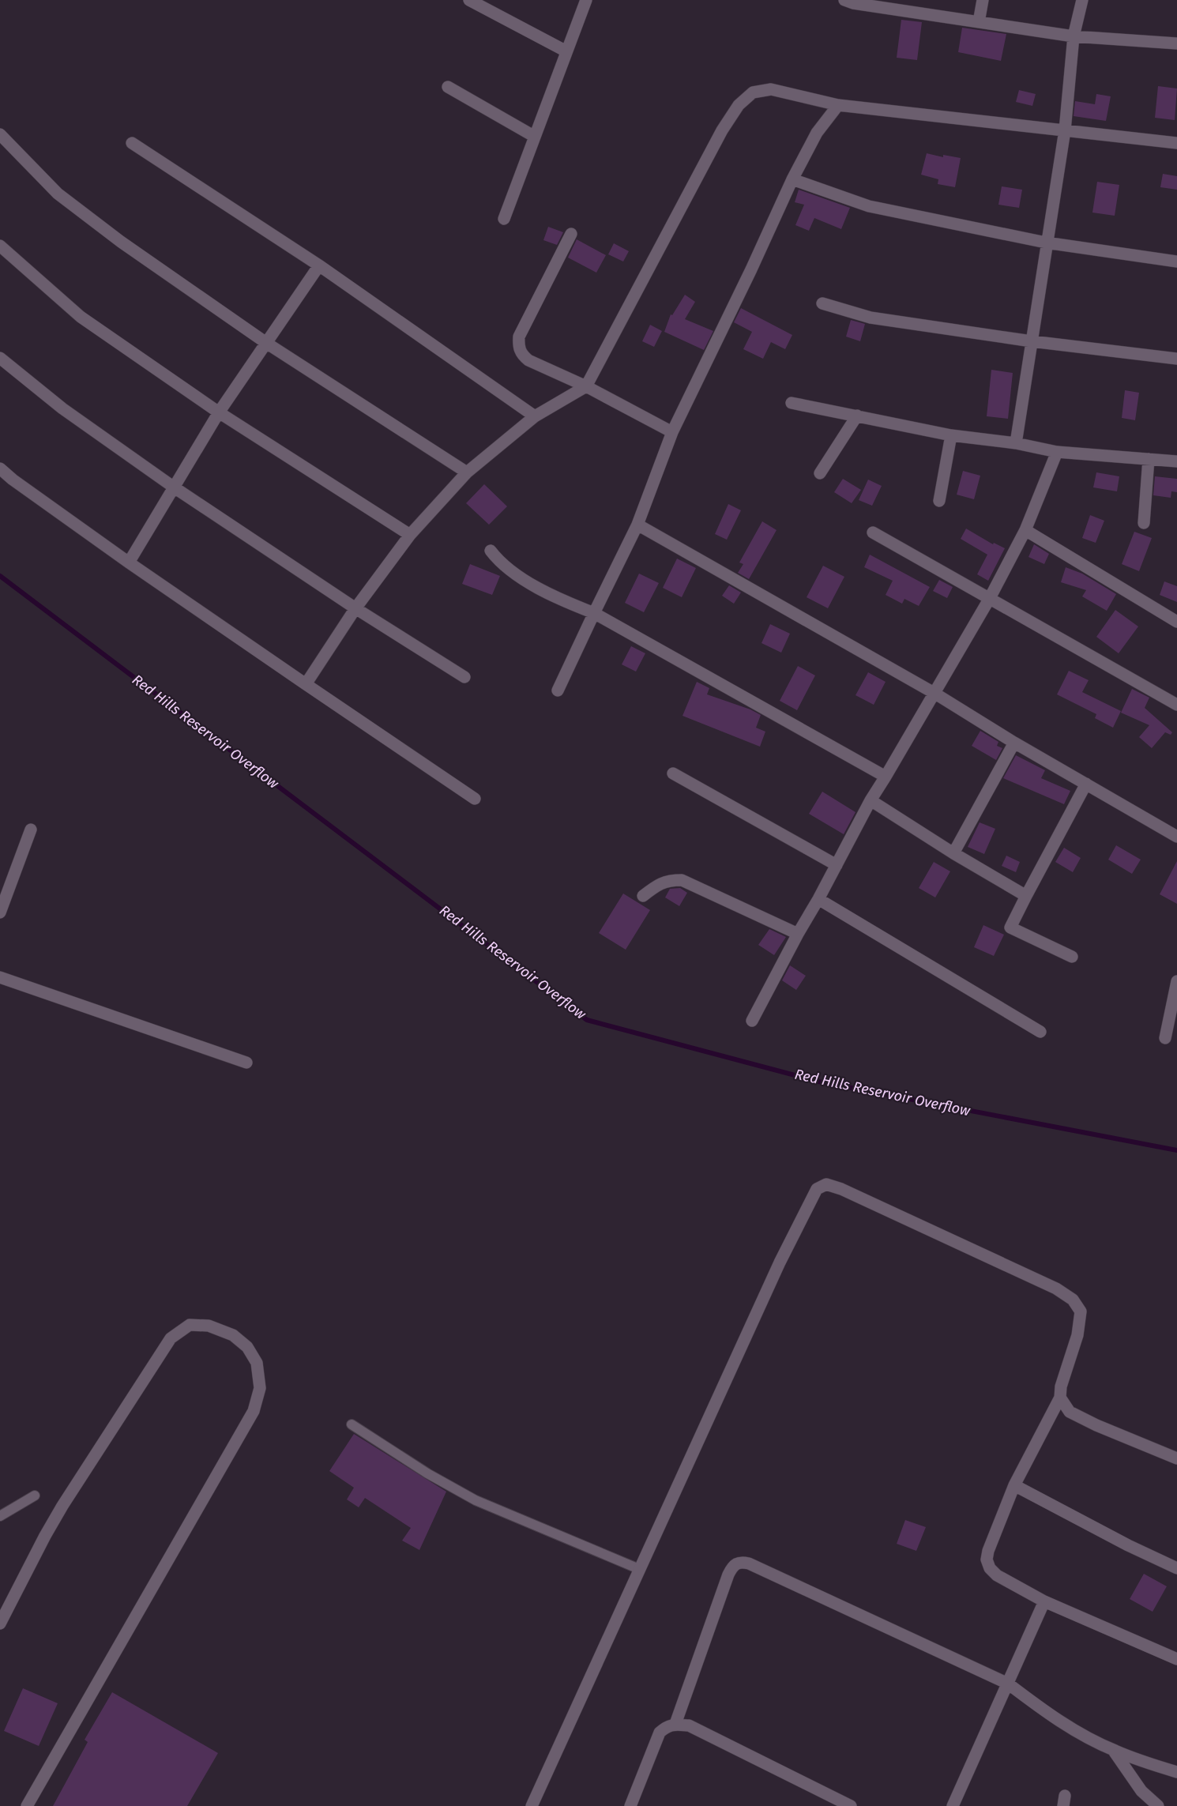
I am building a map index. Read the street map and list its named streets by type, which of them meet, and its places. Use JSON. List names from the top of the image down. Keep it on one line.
{"water":["Red Hills Reservoir Overflow"]}
